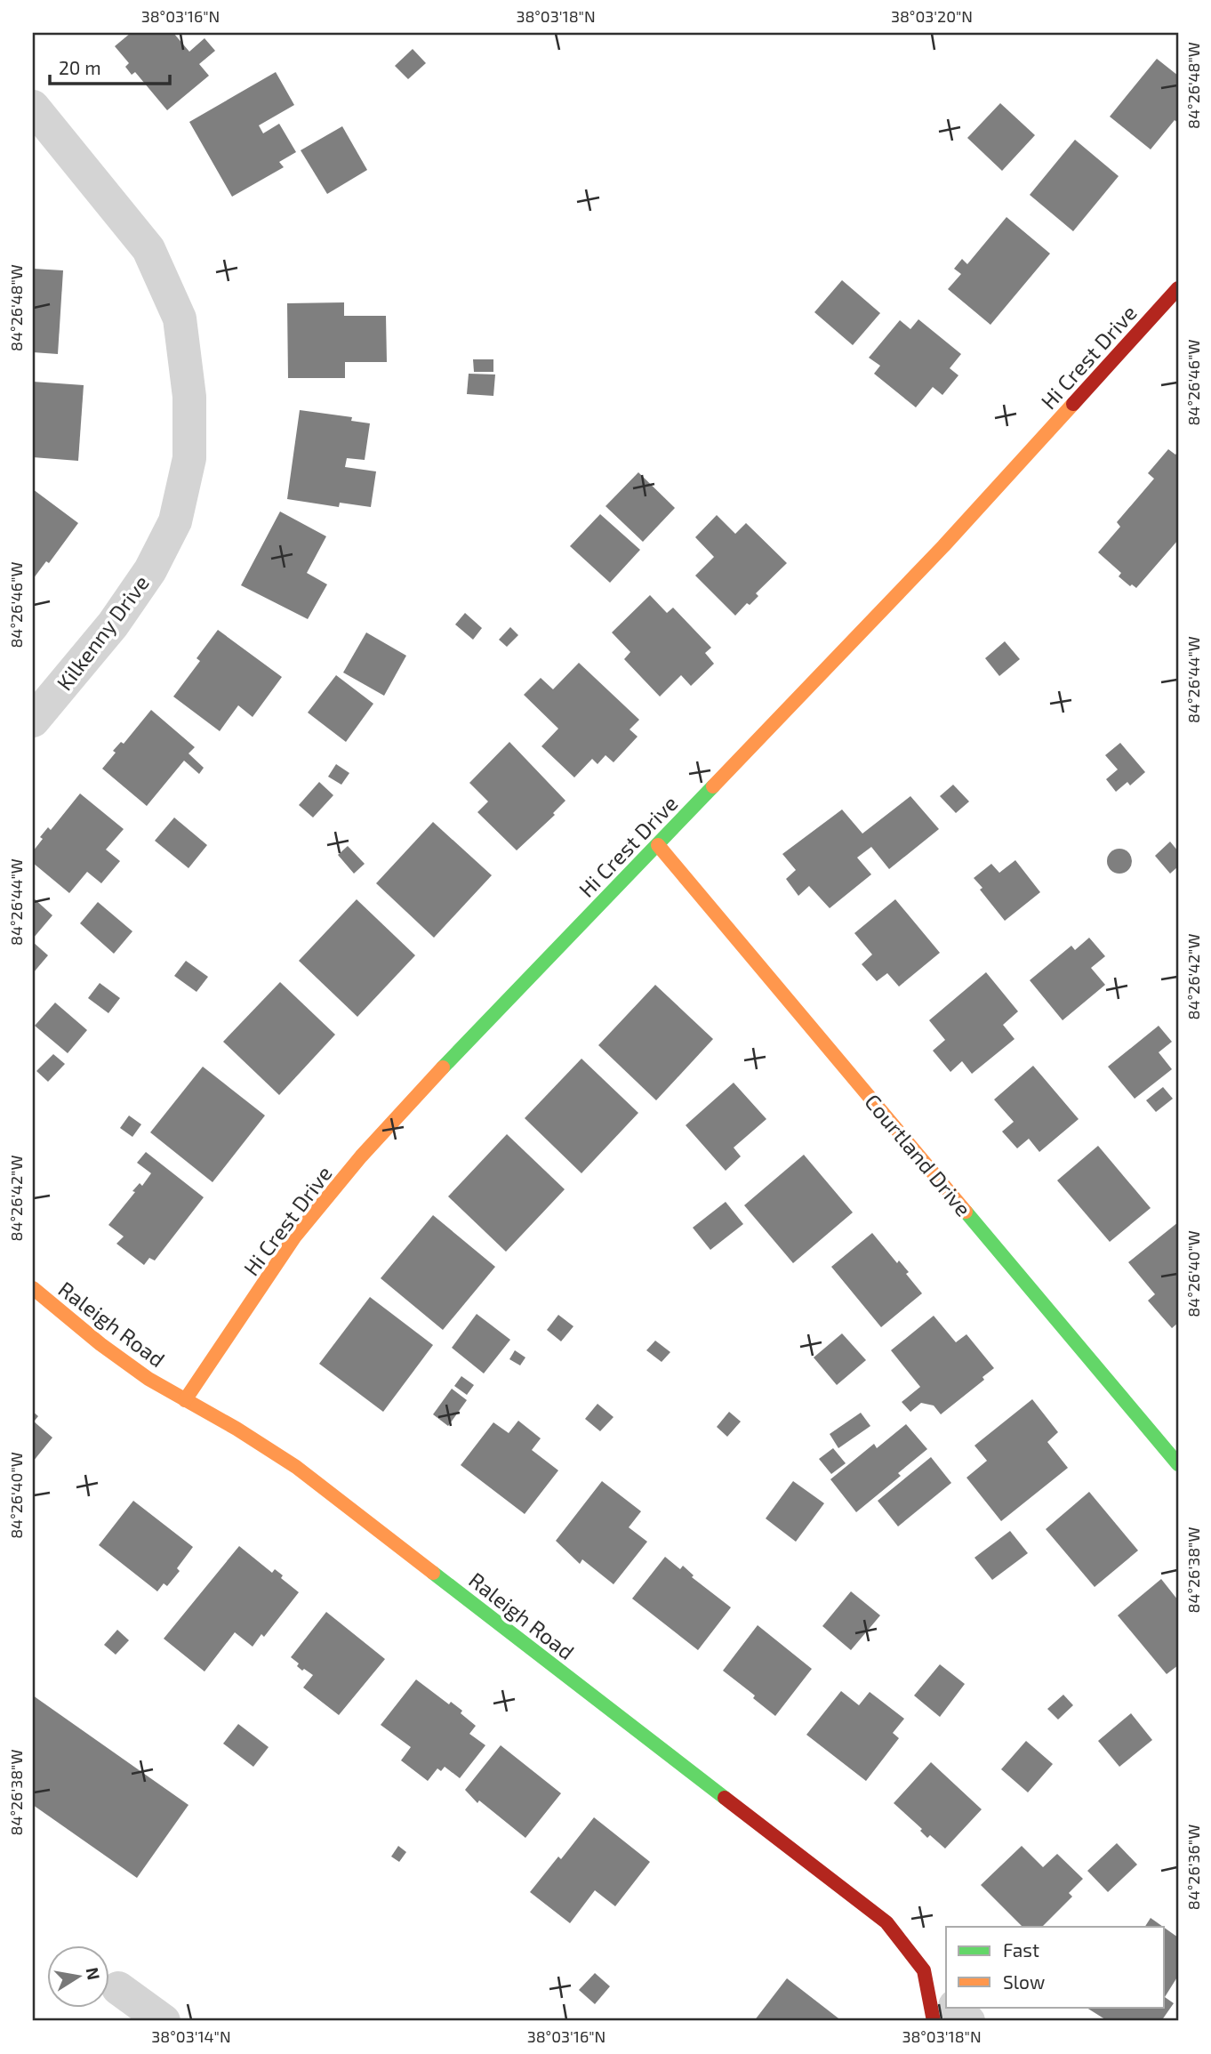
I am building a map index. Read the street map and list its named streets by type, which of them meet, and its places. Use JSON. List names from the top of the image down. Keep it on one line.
{"streets":{"street":["Hi Crest Drive","Kilkenny Drive","Courtland Drive","Raleigh Road"]},"crossings":[["Hi Crest Drive","Courtland Drive"],["Hi Crest Drive","Raleigh Road"]],"legend":["Fast","Slow"],"scale_bar":"20 m","north":"right","coordinates":["38°03'16\"N","38°03'18\"N","38°03'20\"N","84°26'48\"W","84°26'46\"W","84°26'44\"W","84°26'42\"W","84°26'40\"W","84°26'38\"W","84°26'36\"W","38°03'14\"N"]}
